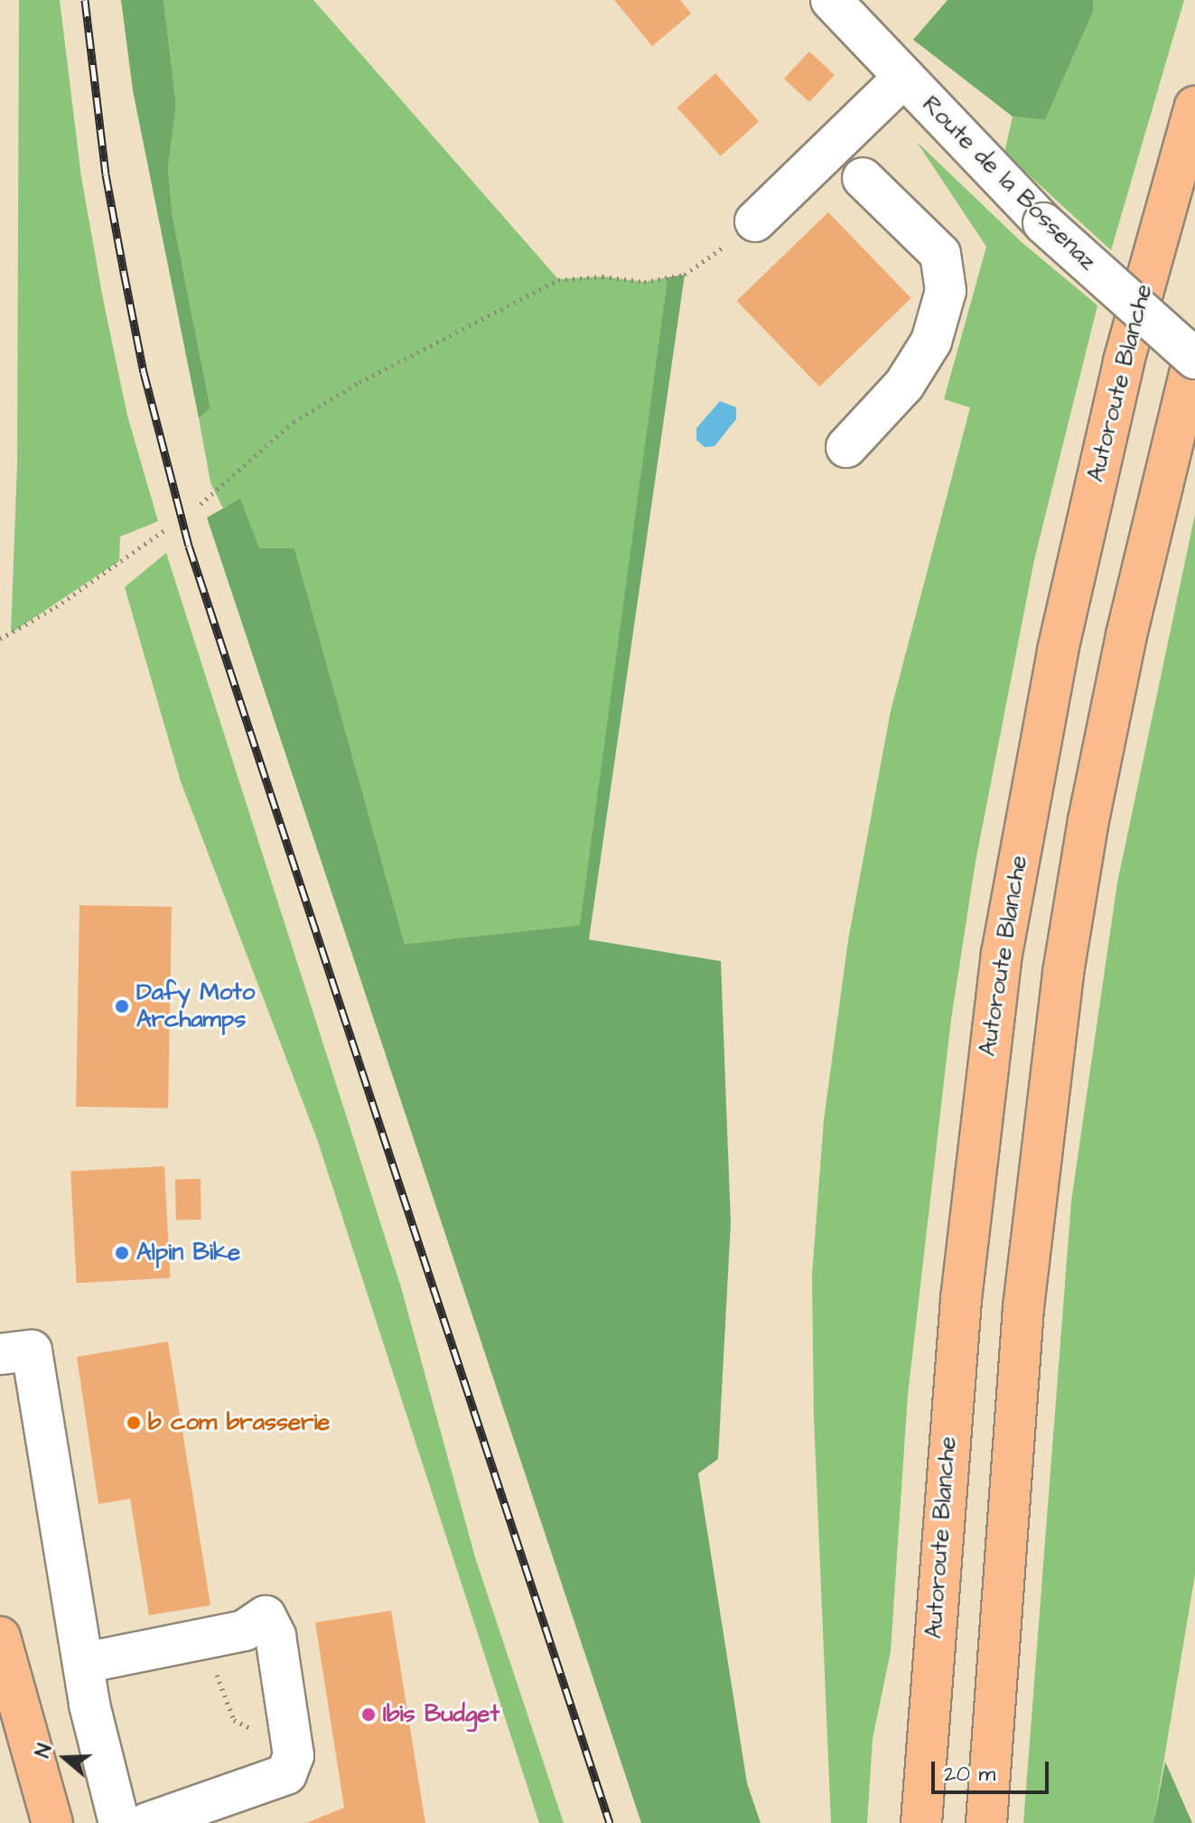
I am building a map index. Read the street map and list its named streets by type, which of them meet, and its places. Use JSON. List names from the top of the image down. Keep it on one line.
{"streets":{"main road":["Autoroute Blanche"],"street":["Route de la Bossenaz"]},"places":["Dafy Moto Archamps","Alpin Bike","b com brasserie","Ibis Budget"],"scale_bar":"20 m","north":"left"}
